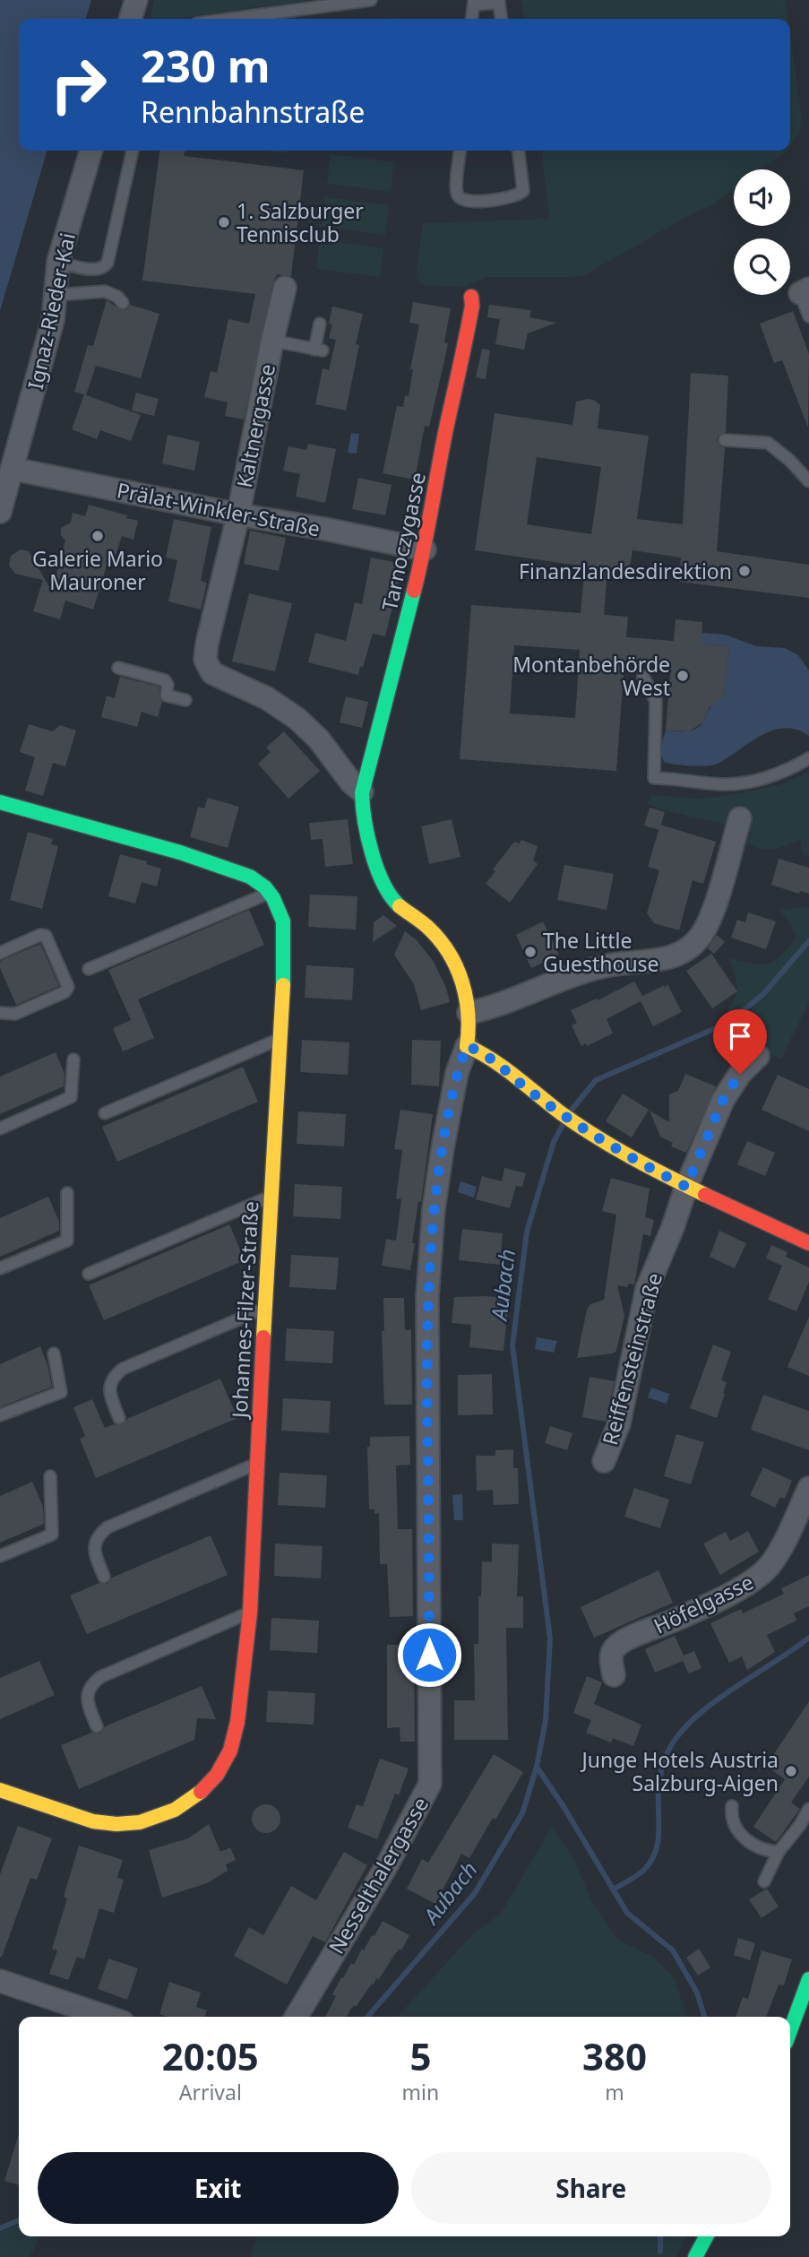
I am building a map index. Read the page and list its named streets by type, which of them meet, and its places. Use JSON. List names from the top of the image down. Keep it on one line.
{"streets":{"street":["Ignaz-Rieder-Kai","Kaltnergasse","Prälat-Winkler-Straße","Tarnoczygasse","Johannes-Filzer-Straße","Reiffensteinstraße","Höfelgasse","Nesselthalergasse"]},"crossings":[["Ignaz-Rieder-Kai","Prälat-Winkler-Straße"],["Kaltnergasse","Prälat-Winkler-Straße"],["Kaltnergasse","Tarnoczygasse"],["Prälat-Winkler-Straße","Tarnoczygasse"]],"water":["Aubach"],"places":["1. Salzburger Tennisclub","Galerie Mario Mauroner","Finanzlandesdirektion","Montanbehörde West","The Little Guesthouse","Junge Hotels Austria Salzburg-Aigen"],"page":{"turn":["230 m","Rennbahnstraße"],"eta":["20:05","Arrival","5","min","380","m"],"buttons":["Exit","Share"]}}
